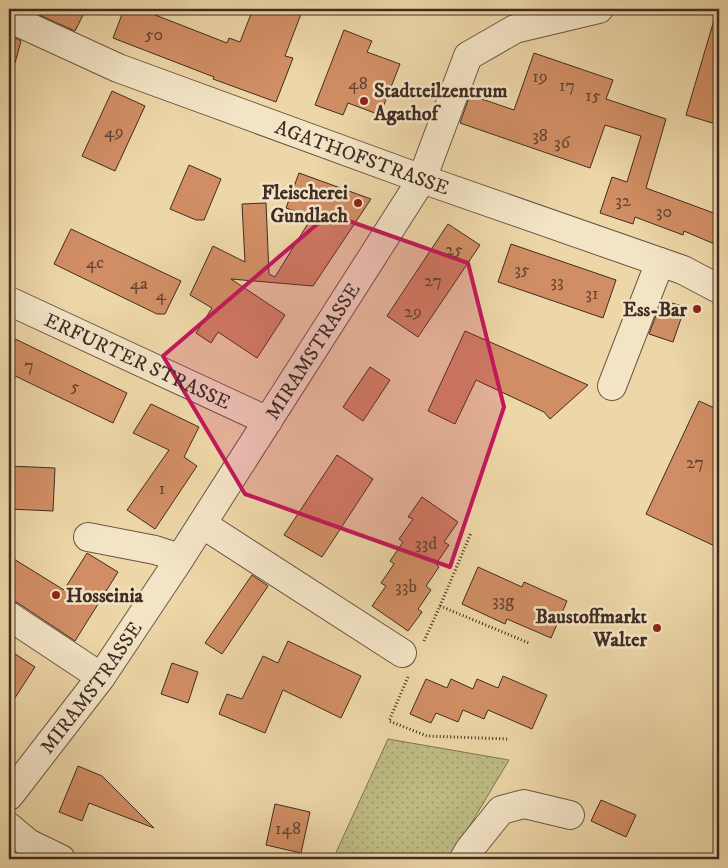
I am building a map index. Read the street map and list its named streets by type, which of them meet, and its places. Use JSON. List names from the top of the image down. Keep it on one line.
{"streets":{"street":["AGATHOFSTRASSE","MIRAMSTRASSE","ERFURTER STRASSE"]},"crossings":[["AGATHOFSTRASSE","MIRAMSTRASSE"],["MIRAMSTRASSE","ERFURTER STRASSE"]],"places":["Stadtteilzentrum Agathof","Fleischerei Gundlach","Ess-Bar","Hosseinia","Baustoffmarkt Walter"],"house_numbers":["50","19","48","17","15","49","38","36","32","30","25","4c","35","27","33","4a","31","4","29","7","5","27","1","33d","33b","33g","148"]}
